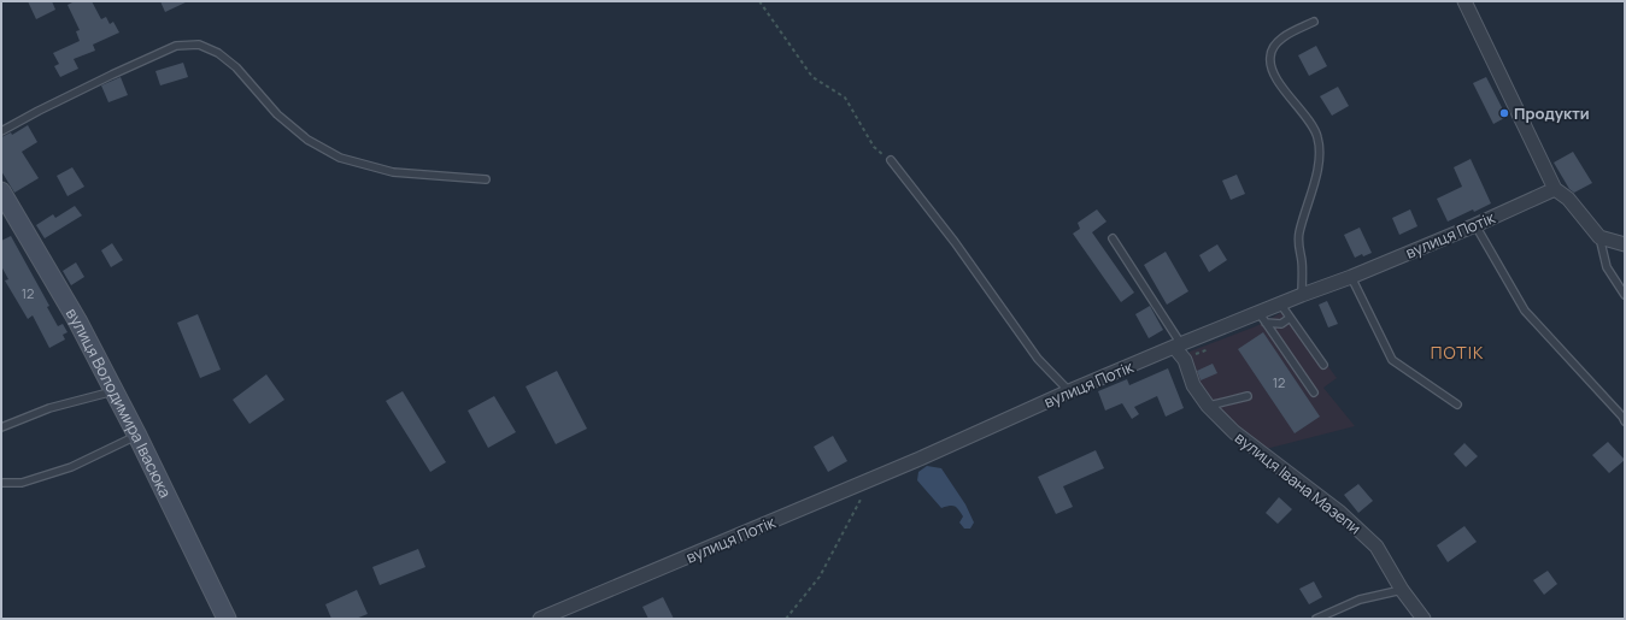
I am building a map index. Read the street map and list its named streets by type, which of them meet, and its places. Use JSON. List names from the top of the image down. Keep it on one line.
{"streets":{"street":["вулиця Потік","вулиця Володимира Івасюка","вулиця Івана Мазепи"]},"crossings":[["вулиця Потік","вулиця Івана Мазепи"]],"districts":["ПОТІК"],"places":["Продукти"],"house_numbers":["12","12"]}
